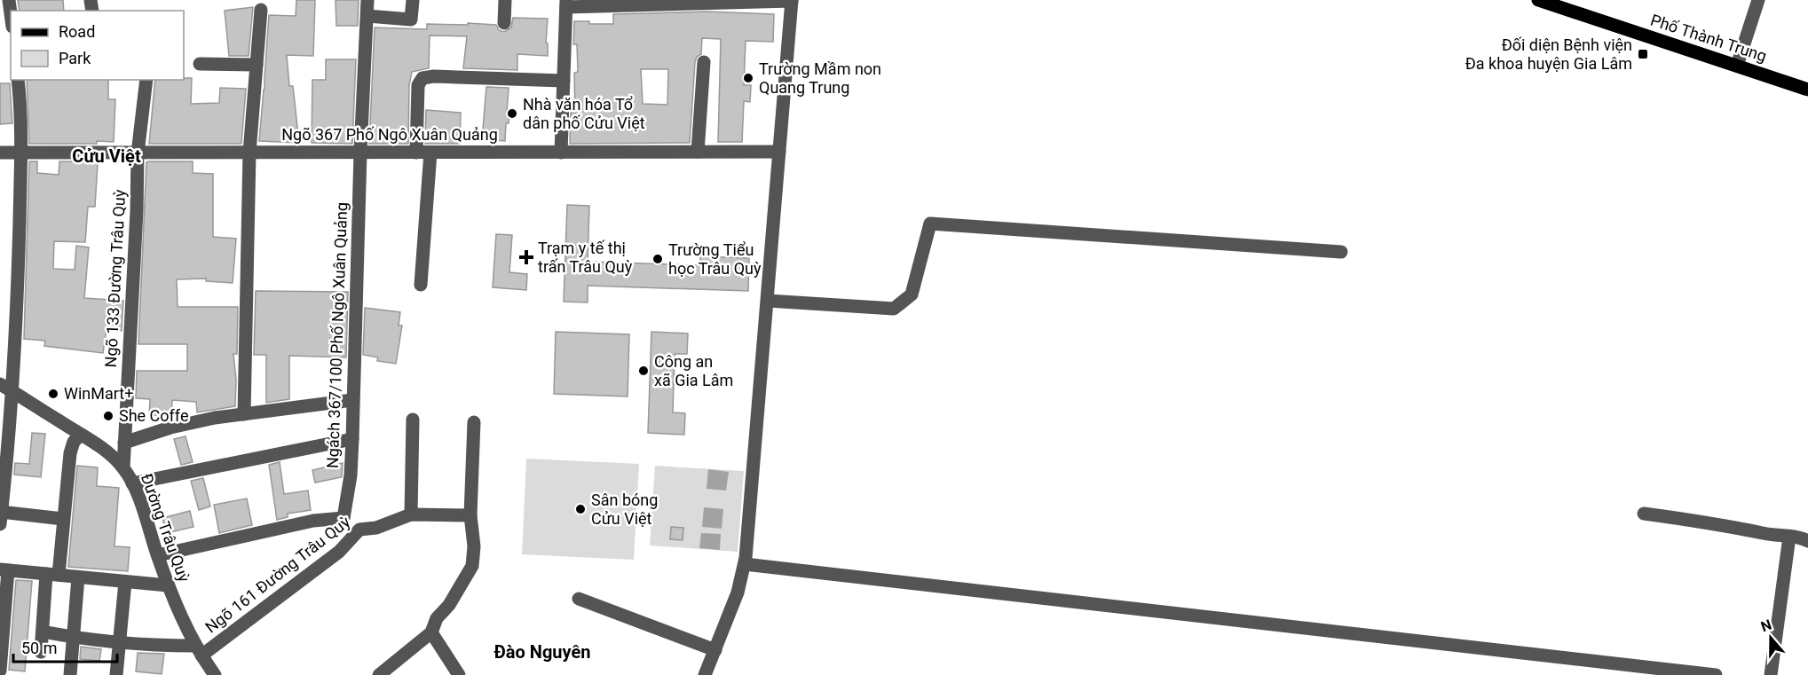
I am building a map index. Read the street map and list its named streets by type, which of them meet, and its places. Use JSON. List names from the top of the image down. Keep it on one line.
{"streets":{"main road":["Phố Thành Trung"],"street":["Ngõ 367 Phố Ngô Xuân Quảng","Ngõ 133 Đường Trâu Quỳ","Ngách 367/100 Phố Ngô Xuân Quảng","Đường Trâu Quỳ","Ngõ 161 Đường Trâu Quỳ"]},"crossings":[["Ngõ 367 Phố Ngô Xuân Quảng","Ngõ 133 Đường Trâu Quỳ"],["Ngõ 367 Phố Ngô Xuân Quảng","Ngách 367/100 Phố Ngô Xuân Quảng"],["Ngõ 133 Đường Trâu Quỳ","Đường Trâu Quỳ"],["Đường Trâu Quỳ","Ngõ 161 Đường Trâu Quỳ"]],"districts":["Cửu Việt","Đào Nguyên"],"places":{"transit":["Đối diện Bệnh viện Đa khoa huyện Gia Lâm"],"other":["Trường Mầm non Quang Trung","Nhà văn hóa Tổ dân phố Cửu Việt","Trường Tiểu học Trâu Quỳ","Công an xã Gia Lâm","WinMart+","She Coffe","Sân bóng Cửu Việt"],"health":["Trạm y tế thị trấn Trâu Quỳ"]},"legend":["Road","Park"],"scale_bar":"50 m","north":"top"}
